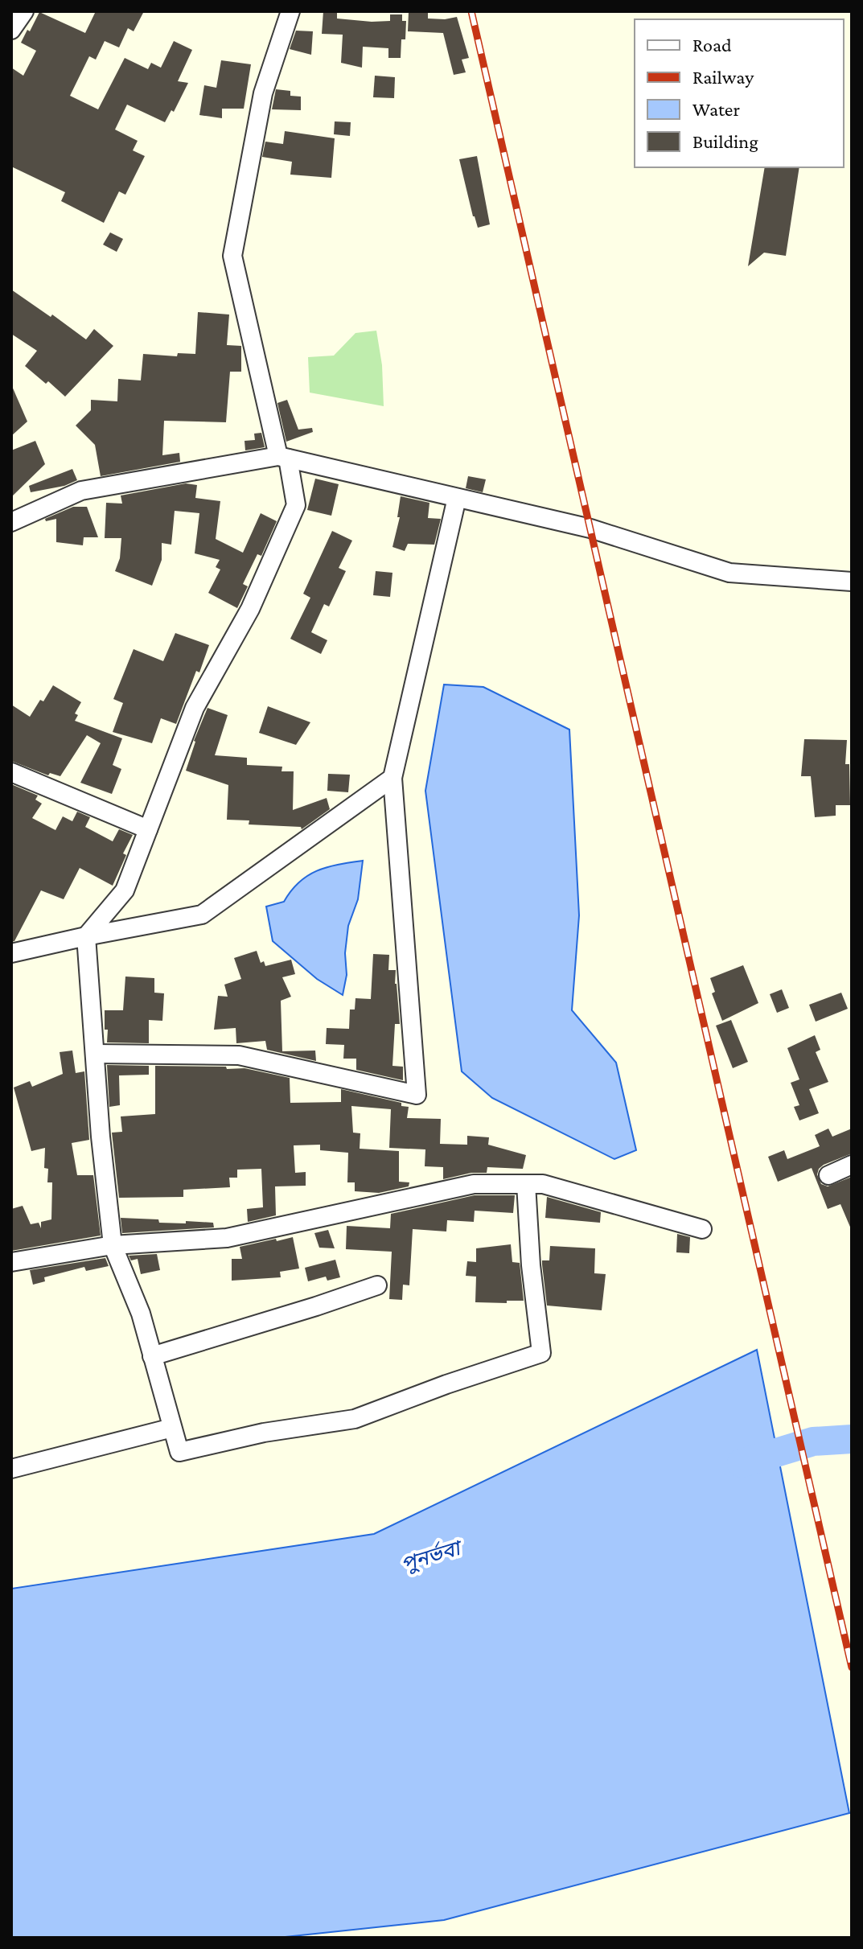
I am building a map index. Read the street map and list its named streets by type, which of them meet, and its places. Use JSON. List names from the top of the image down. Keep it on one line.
{"water":["পুনর্ভবা"],"legend":["Road","Railway","Water","Building"]}
